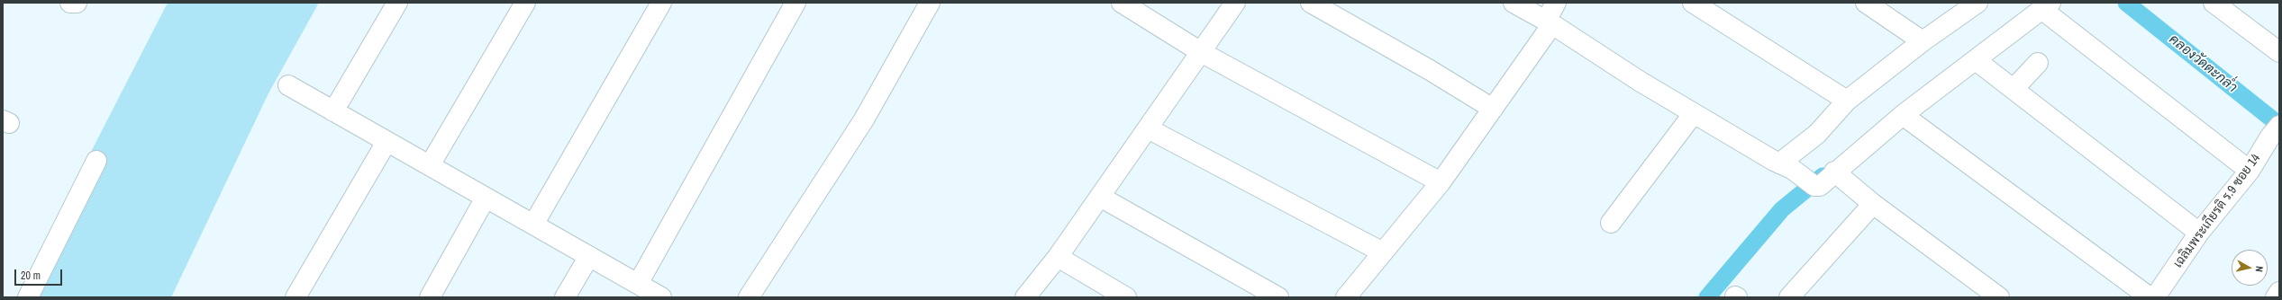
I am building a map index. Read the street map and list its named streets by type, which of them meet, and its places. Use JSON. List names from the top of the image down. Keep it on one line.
{"streets":{"street":["เฉลิมพระเกียรติ ร.9 ซอย 14"]},"water":["คลองวัดตะกล่ำ"],"scale_bar":"20 m","north":"right"}
